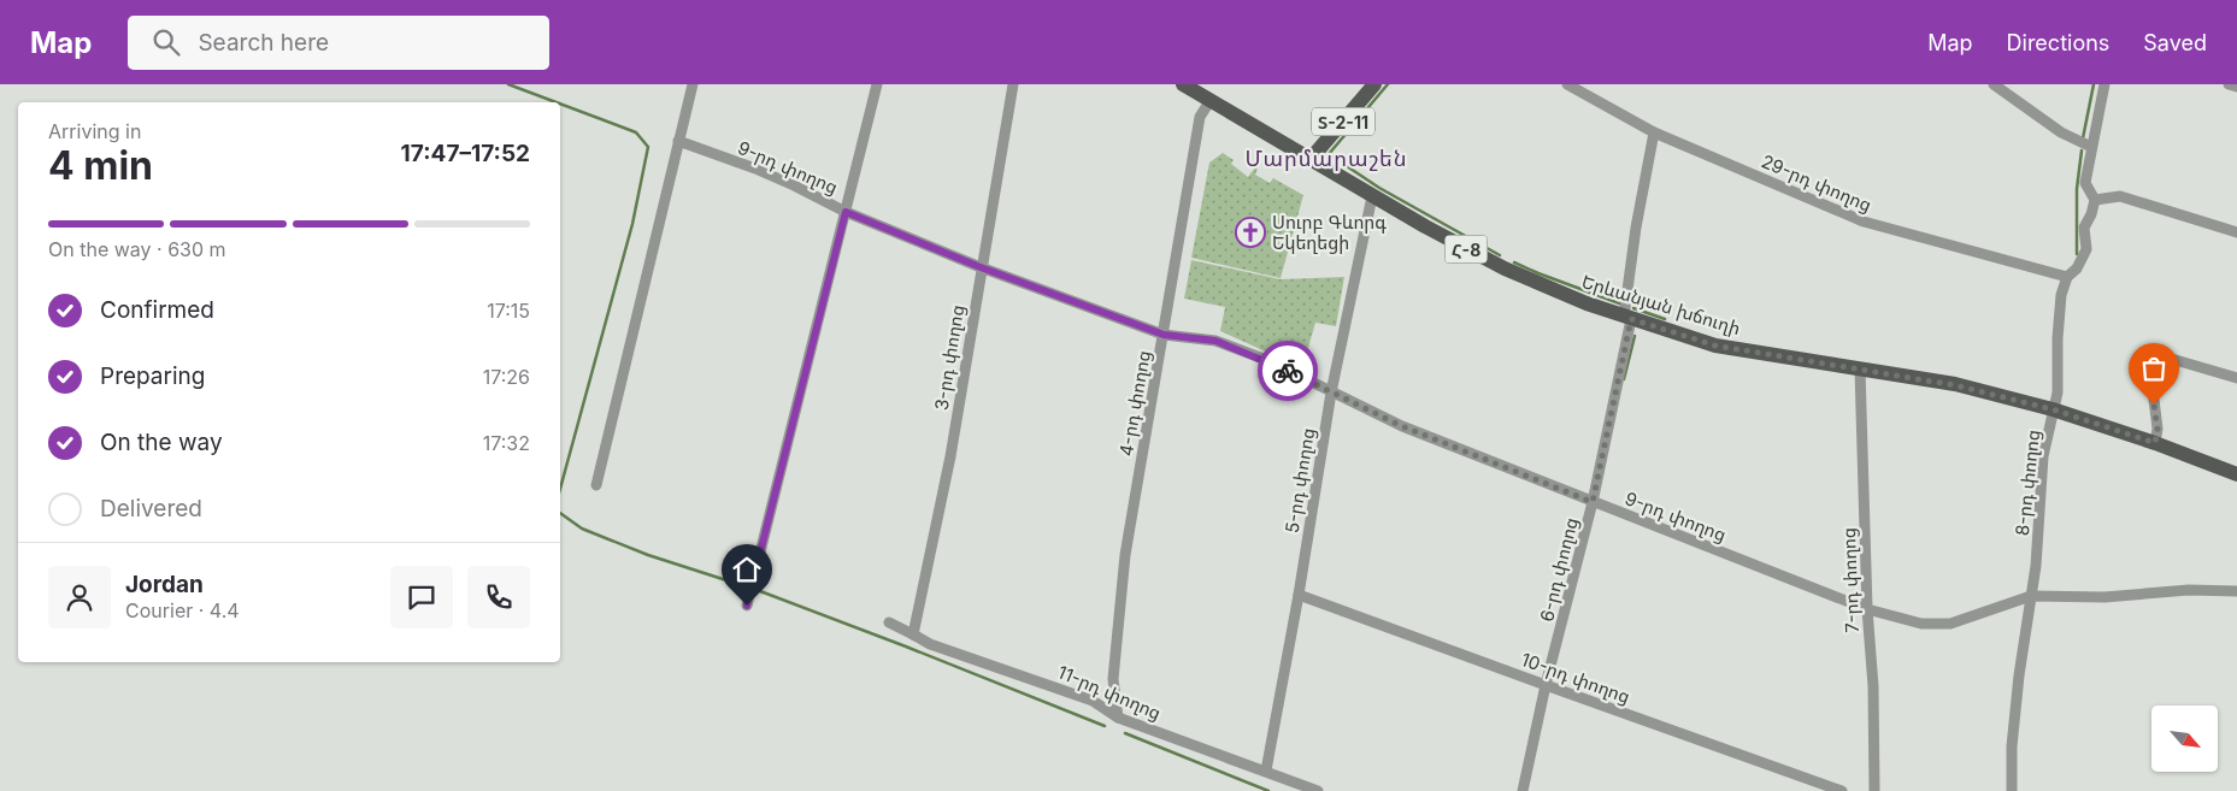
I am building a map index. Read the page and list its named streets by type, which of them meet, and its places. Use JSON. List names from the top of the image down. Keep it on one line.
{"streets":{"main road":["Տ-2-11","Հ-8","Երևանյան խճուղի"],"street":["9-րդ փողոց","29-րդ փողոց","3-րդ փողոց","4-րդ փողոց","5-րդ փողոց","8-րդ փողոց","6-րդ փողոց","7-րդ փողոց","10-րդ փողոց","11-րդ փողոց"]},"crossings":[["Տ-2-11","Երևանյան խճուղի"],["9-րդ փողոց","3-րդ փողոց"],["9-րդ փողոց","4-րդ փողոց"],["9-րդ փողոց","5-րդ փողոց"],["9-րդ փողոց","8-րդ փողոց"],["9-րդ փողոց","6-րդ փողոց"],["9-րդ փողոց","7-րդ փողոց"],["29-րդ փողոց","8-րդ փողոց"],["29-րդ փողոց","6-րդ փողոց"],["Երևանյան խճուղի","4-րդ փողոց"],["Երևանյան խճուղի","5-րդ փողոց"],["Երևանյան խճուղի","8-րդ փողոց"],["Երևանյան խճուղի","6-րդ փողոց"],["Երևանյան խճուղի","7-րդ փողոց"],["3-րդ փողոց","11-րդ փողոց"],["4-րդ փողոց","11-րդ փողոց"],["5-րդ փողոց","10-րդ փողոց"],["5-րդ փողոց","11-րդ փողոց"],["6-րդ փողոց","10-րդ փողոց"]],"districts":["Մարմարաշեն"],"places":{"church":["Սուրբ Գևորգ Եկեղեցի"]},"north":"bottom right","page":{"header":"Map","search":"Search here","nav":["Map","Directions","Saved"],"heading":["4 min","Arriving in","17:47–17:52"],"panel":["Jordan","Courier · 4.4"],"bar":"On the way · 630 m","list":[["Confirmed","17:15"],["Preparing","17:26"],["On the way","17:32"],"Delivered"]}}
